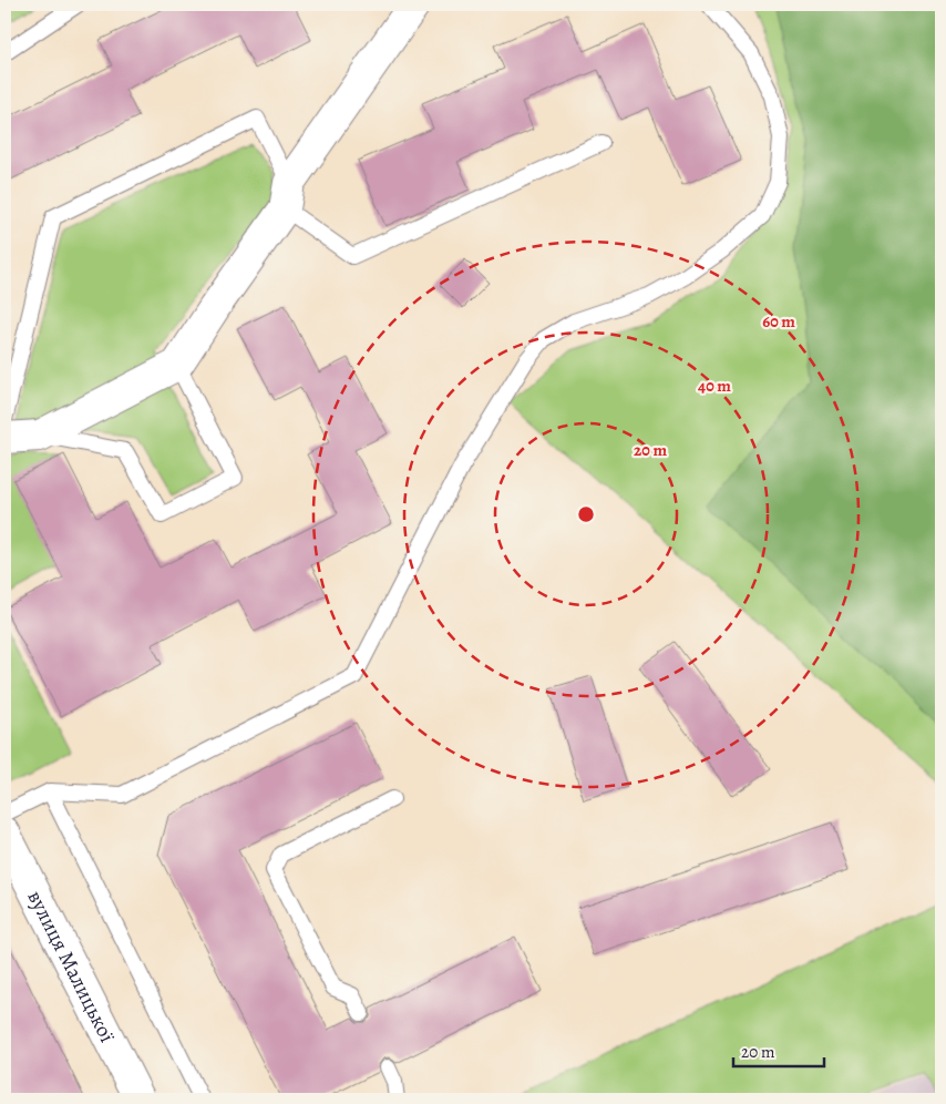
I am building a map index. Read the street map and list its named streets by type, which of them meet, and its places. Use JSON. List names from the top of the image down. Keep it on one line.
{"streets":{"street":["вулиця Малицької"]},"scale_bar":"20 m","rings":["60 m","40 m","20 m"]}
